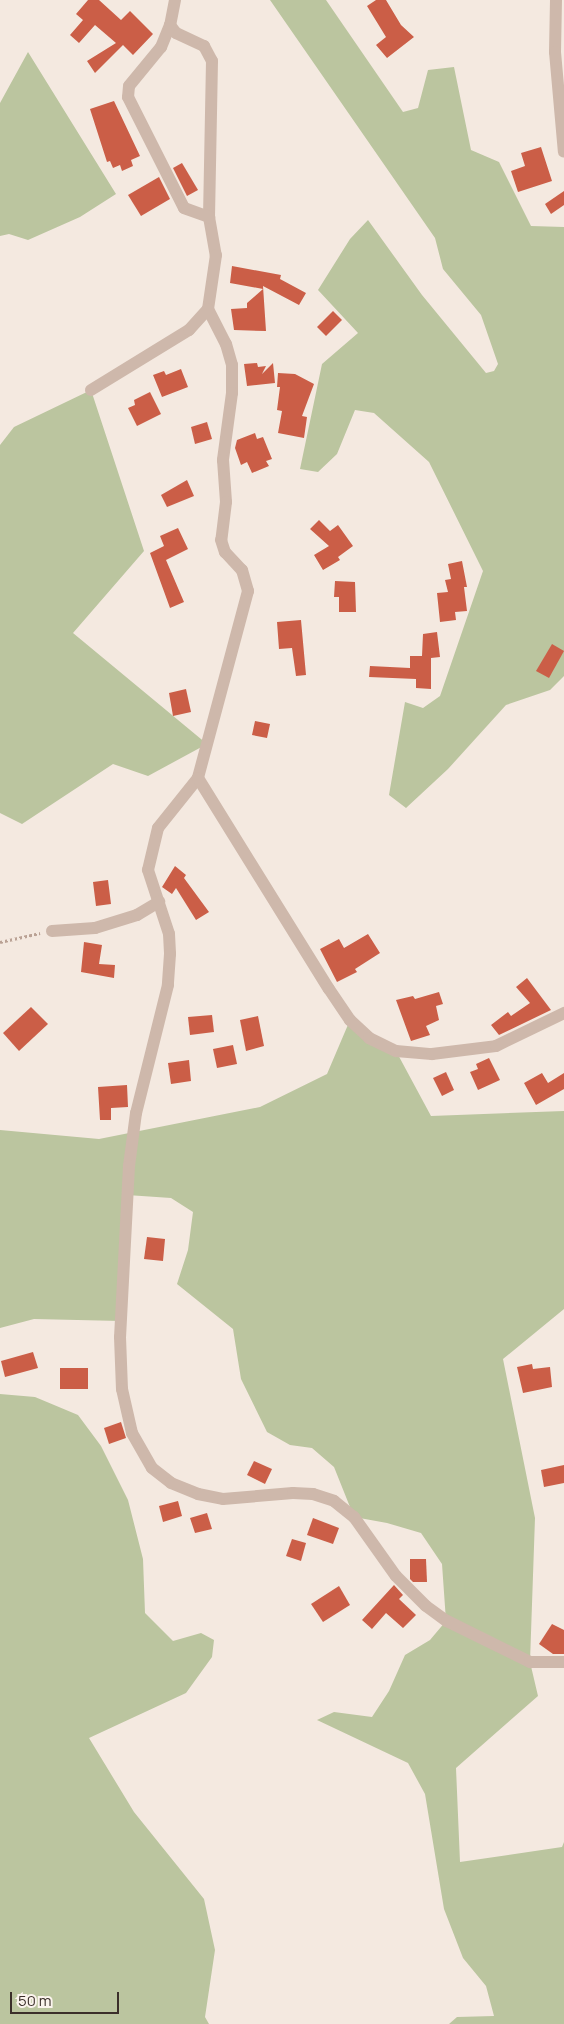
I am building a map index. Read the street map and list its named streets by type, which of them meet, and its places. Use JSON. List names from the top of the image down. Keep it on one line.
{"scale_bar":"50 m"}
